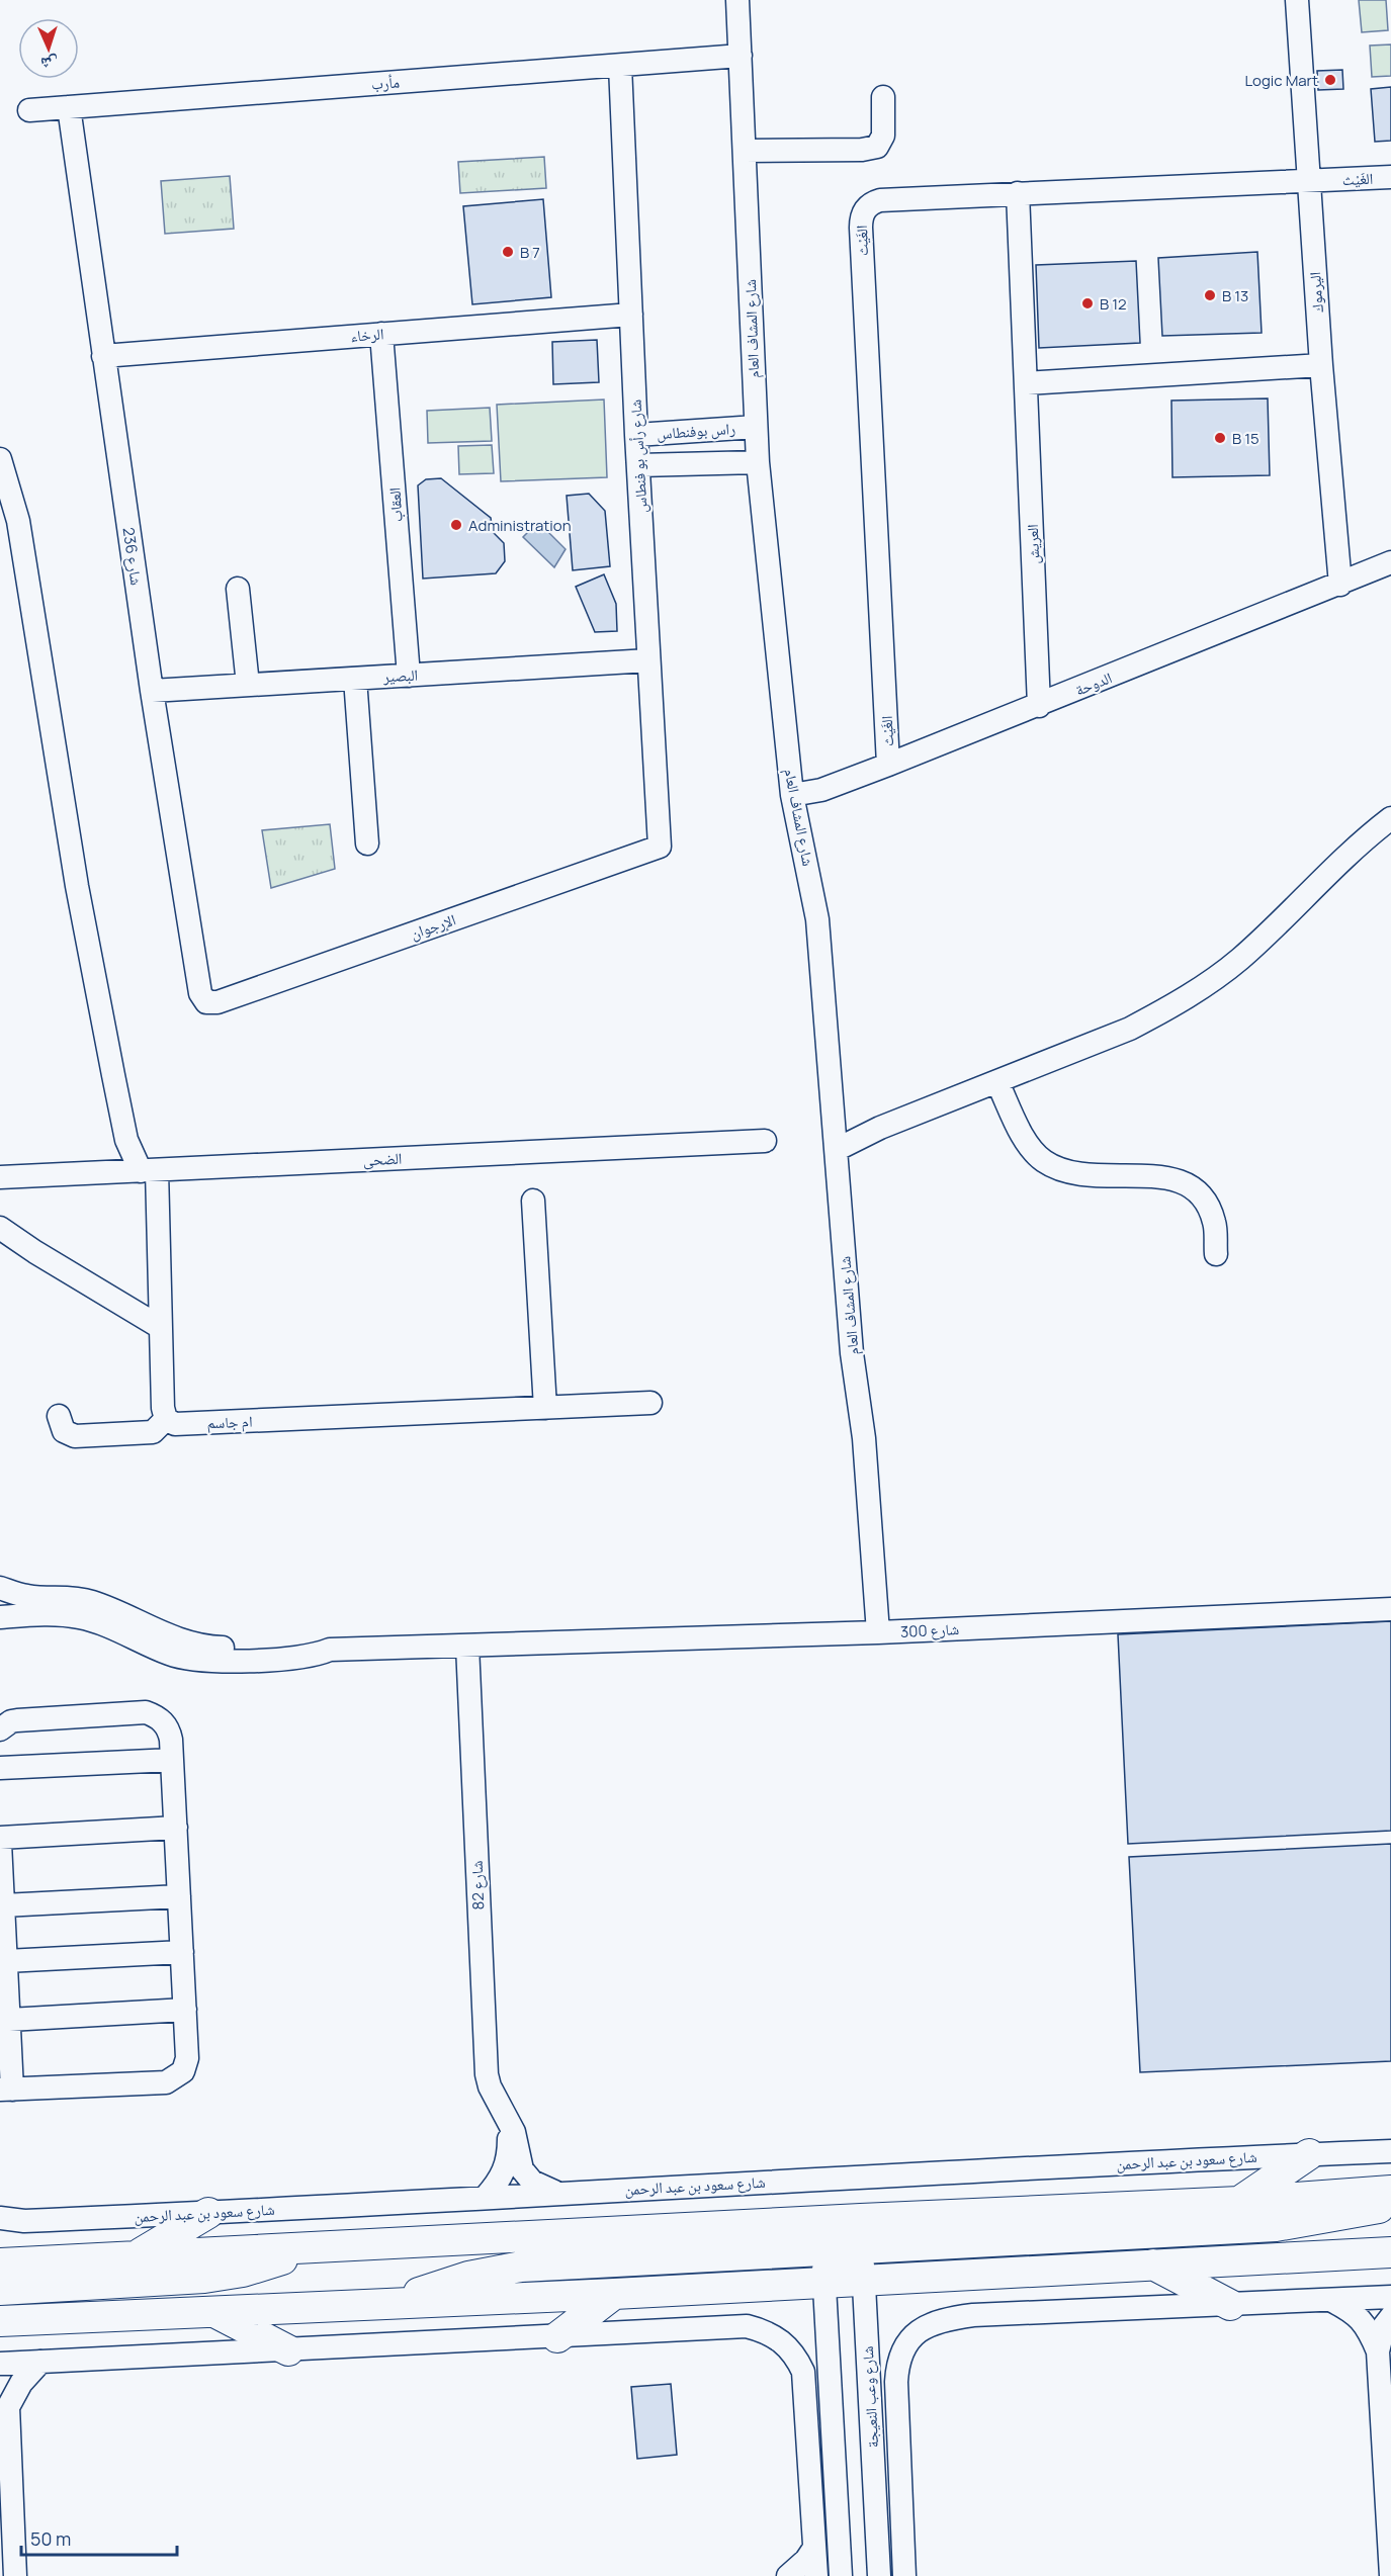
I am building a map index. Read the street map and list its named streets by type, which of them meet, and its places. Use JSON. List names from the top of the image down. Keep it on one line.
{"streets":{"street":["مأرب","الغَيْث","اليرموك","شارع المشاف العام","الرخاء","راس بوفنطاس","شارع رأس بو فنطاس","العقاب","العريش","شارع 236","البصير","الدوحة","الإرجوان","الضحى","ام جاسم","شارع 300","شارع 82","شارع سعود بن عبد الرحمن","شارع وعب النعيجة"]},"crossings":[["مأرب","شارع المشاف العام"],["مأرب","شارع رأس بو فنطاس"],["مأرب","شارع 236"],["الغَيْث","اليرموك"],["الغَيْث","العريش"],["الغَيْث","الدوحة"],["اليرموك","الدوحة"],["شارع المشاف العام","راس بوفنطاس"],["شارع المشاف العام","الدوحة"],["شارع المشاف العام","شارع 300"],["الرخاء","شارع رأس بو فنطاس"],["الرخاء","العقاب"],["الرخاء","شارع 236"],["راس بوفنطاس","شارع رأس بو فنطاس"],["شارع رأس بو فنطاس","البصير"],["شارع رأس بو فنطاس","الإرجوان"],["العقاب","البصير"],["العريش","الدوحة"],["شارع 236","البصير"],["شارع 236","الإرجوان"],["شارع 300","شارع 82"],["شارع 82","شارع سعود بن عبد الرحمن"]],"places":["Logic Mart","B 7","B 13","B 12","B 15","Administration"],"scale_bar":"50 m","north":"bottom"}
